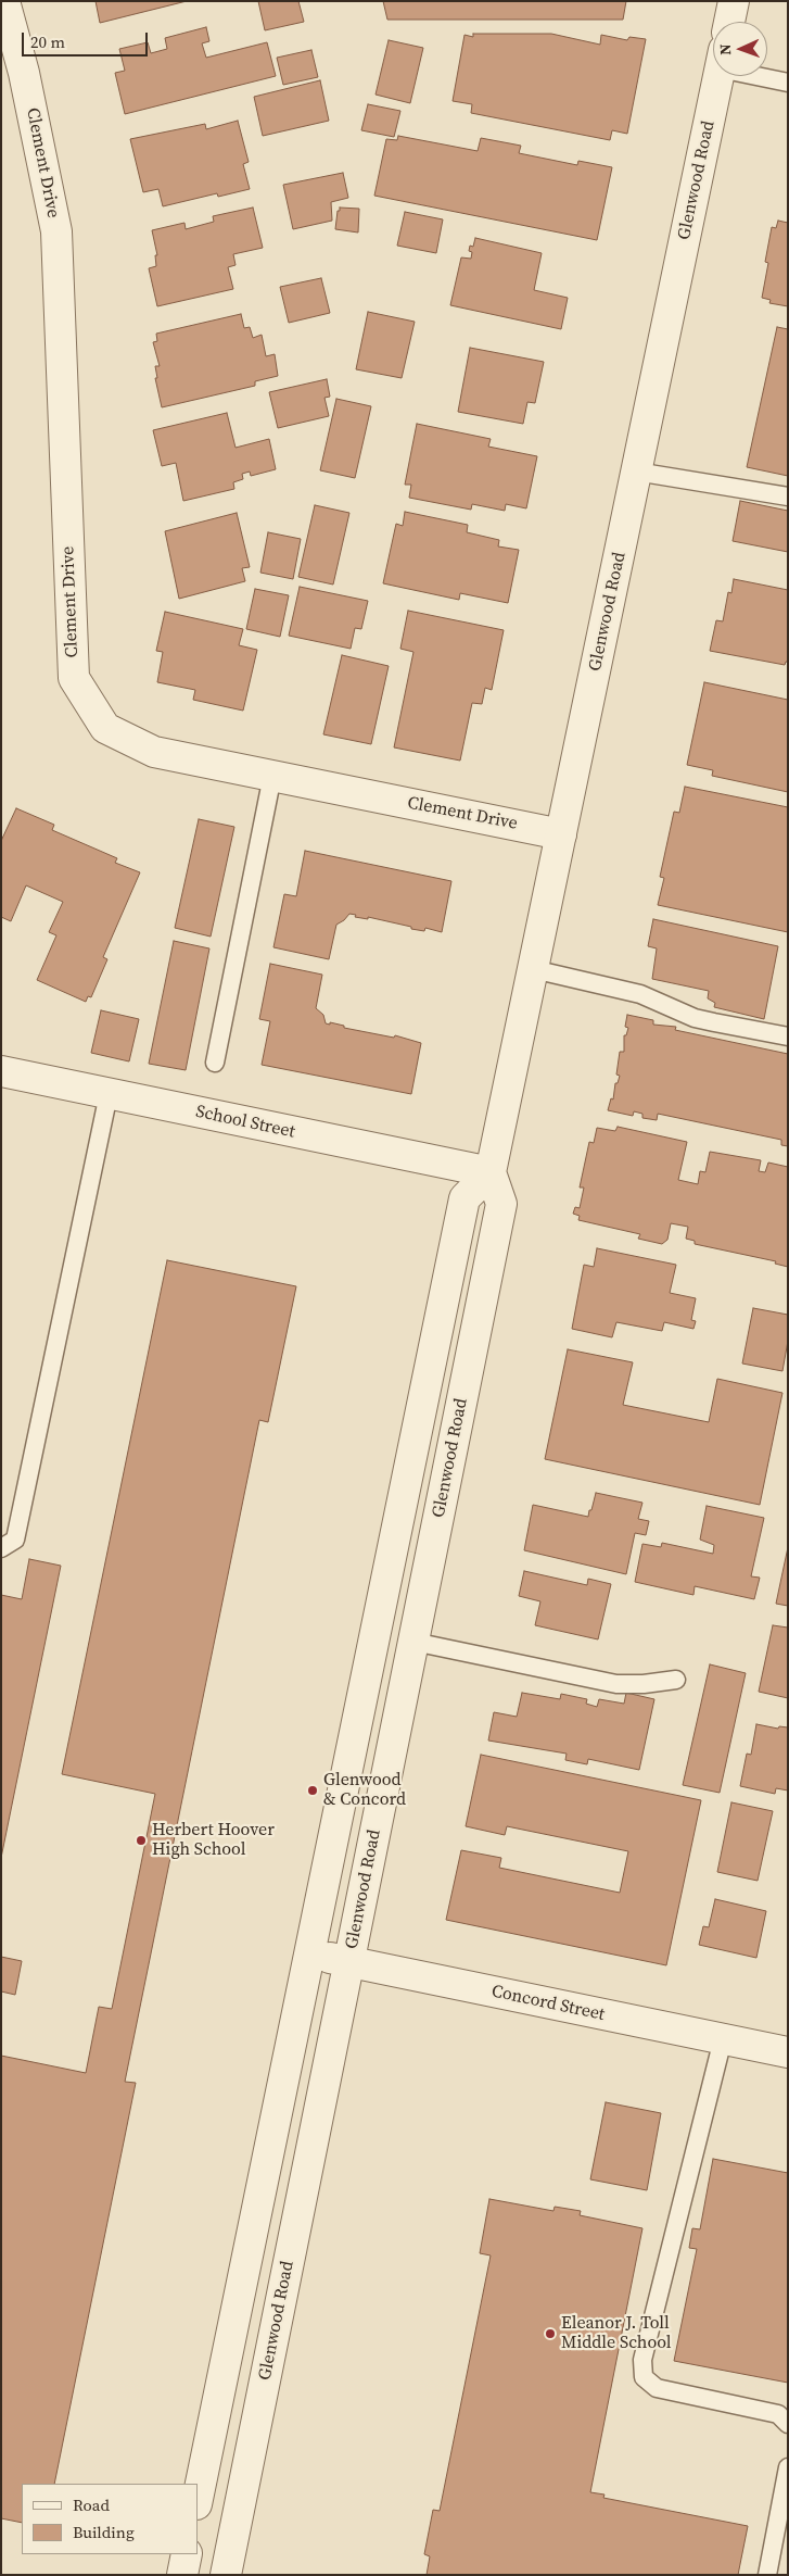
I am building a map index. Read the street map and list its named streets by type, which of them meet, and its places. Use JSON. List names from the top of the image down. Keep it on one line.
{"streets":{"street":["Clement Drive","Glenwood Road","School Street","Concord Street"]},"crossings":[["Clement Drive","Glenwood Road"],["Glenwood Road","School Street"],["Glenwood Road","Concord Street"]],"places":["Glenwood & Concord","Herbert Hoover High School","Eleanor J. Toll Middle School"],"legend":["Road","Building"],"scale_bar":"20 m","north":"left"}
